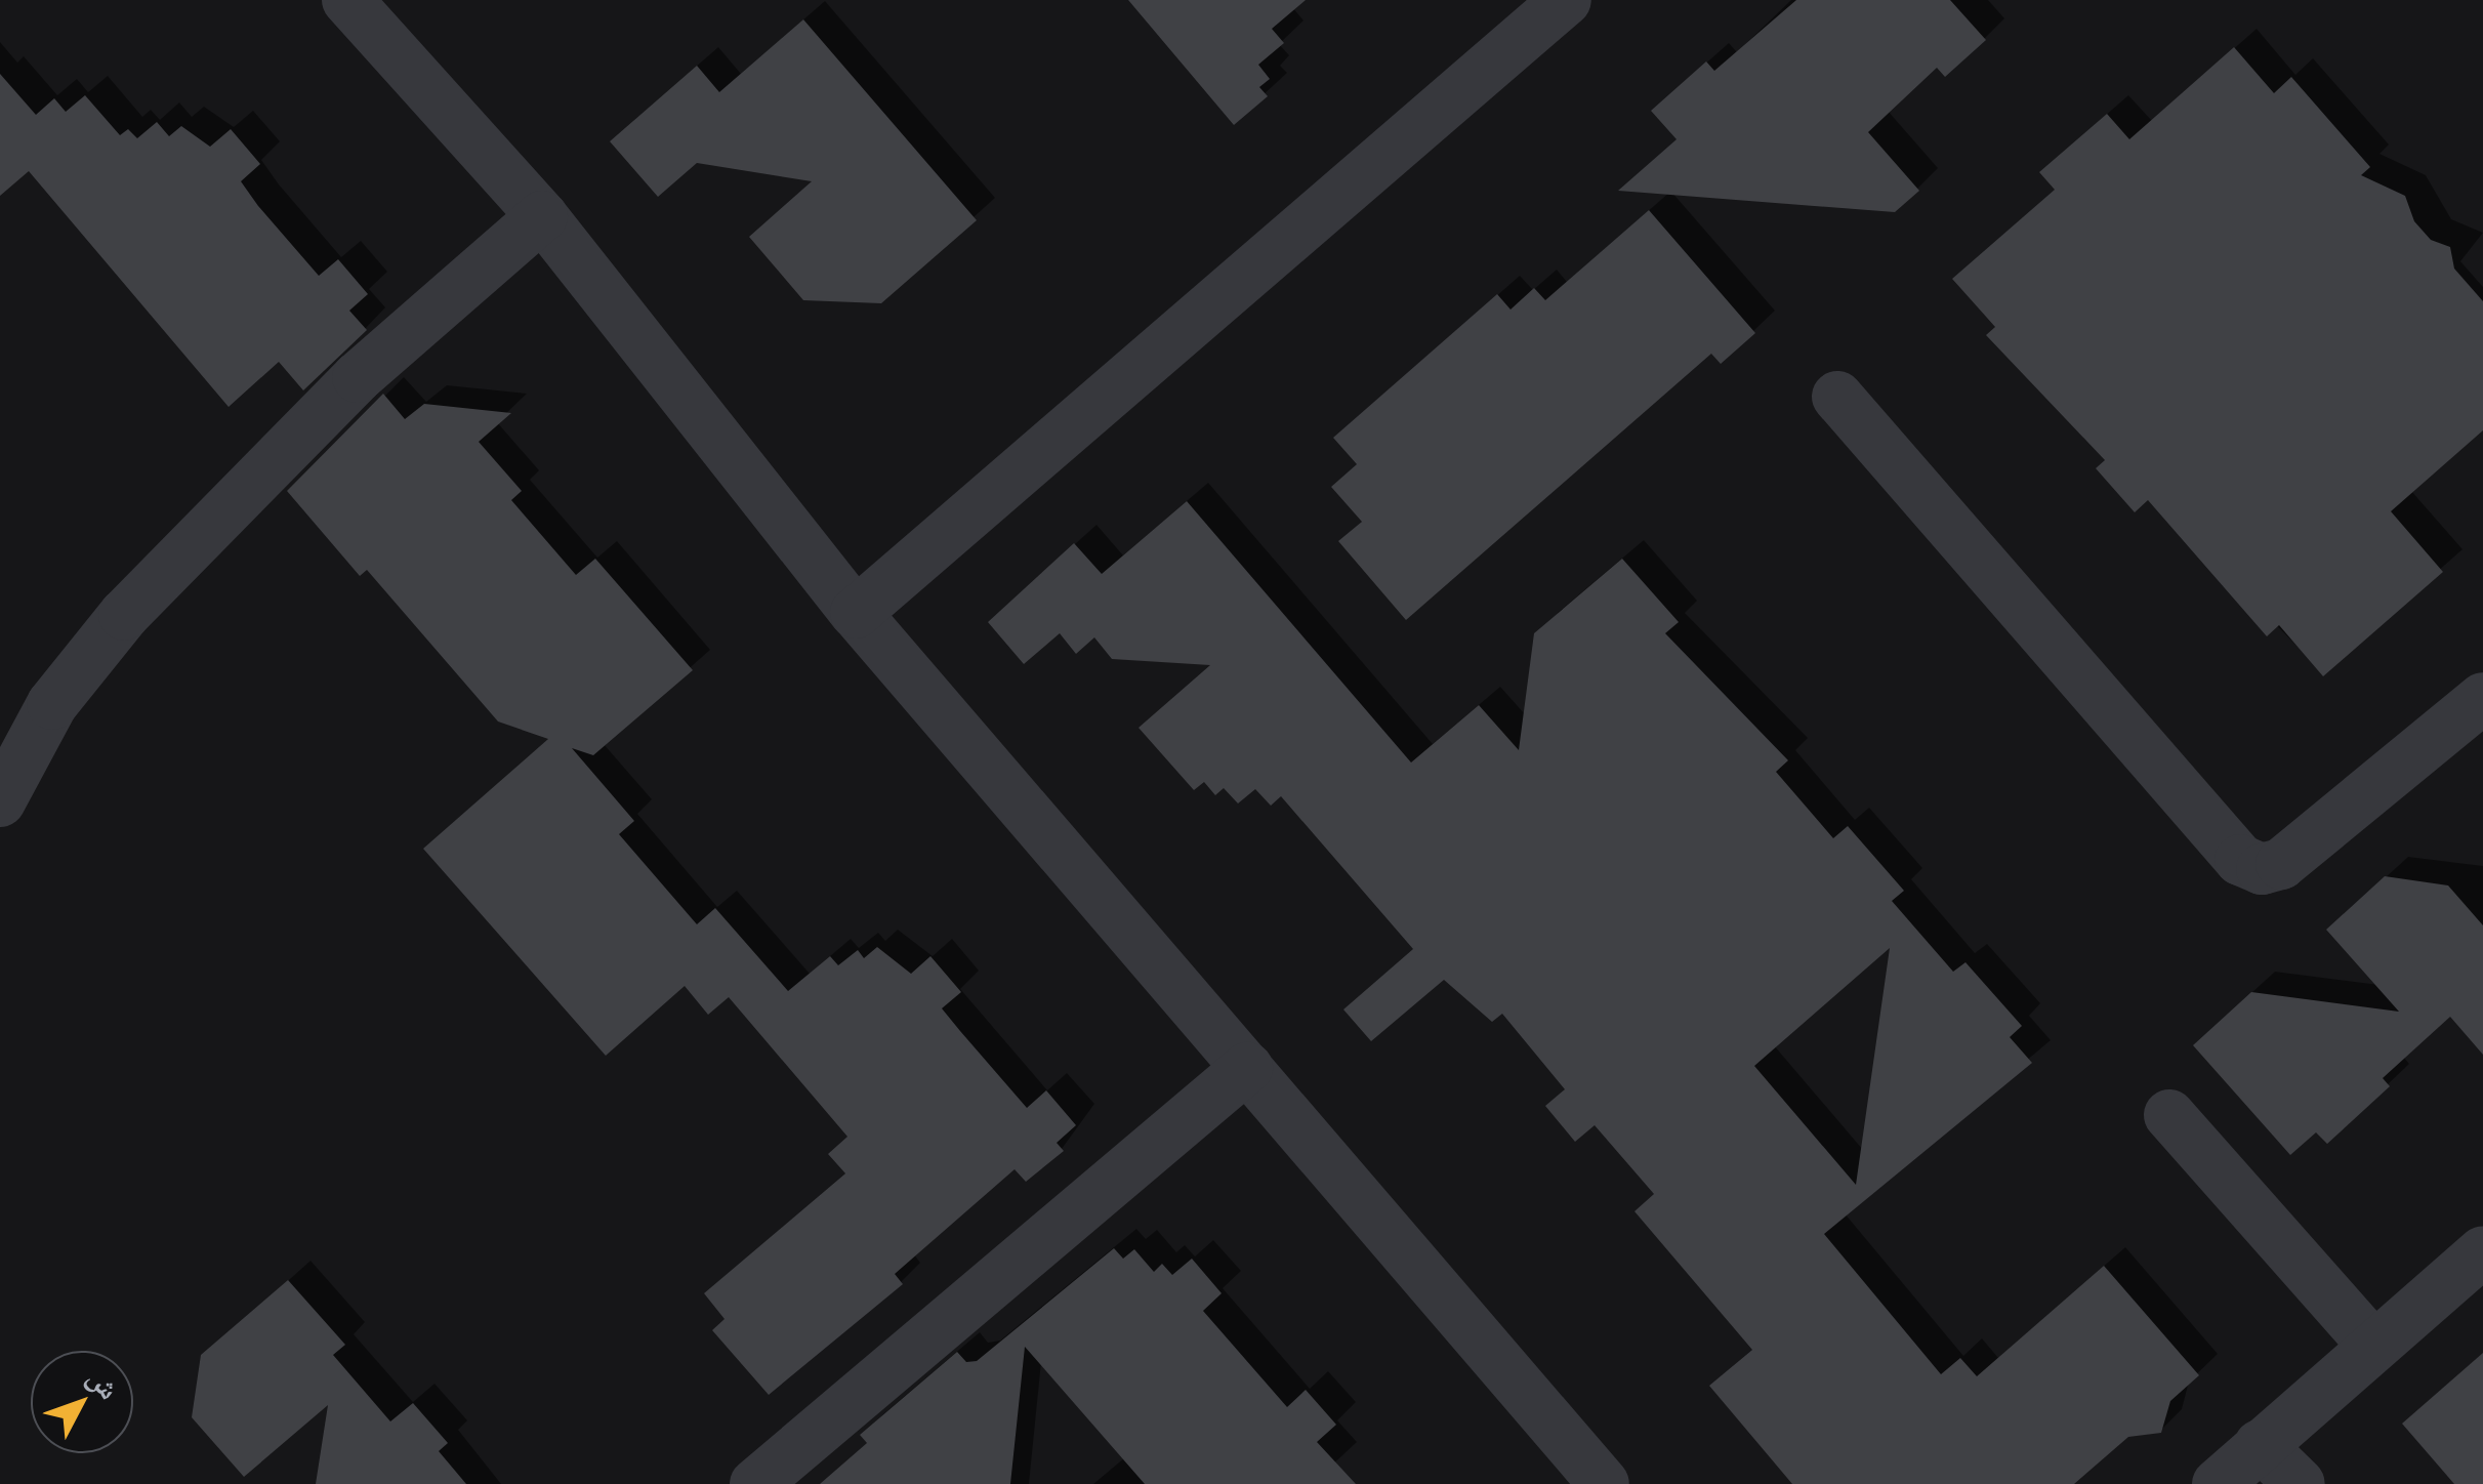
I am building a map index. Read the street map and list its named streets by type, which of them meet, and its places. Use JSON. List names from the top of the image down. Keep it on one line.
{"north":"top right"}
